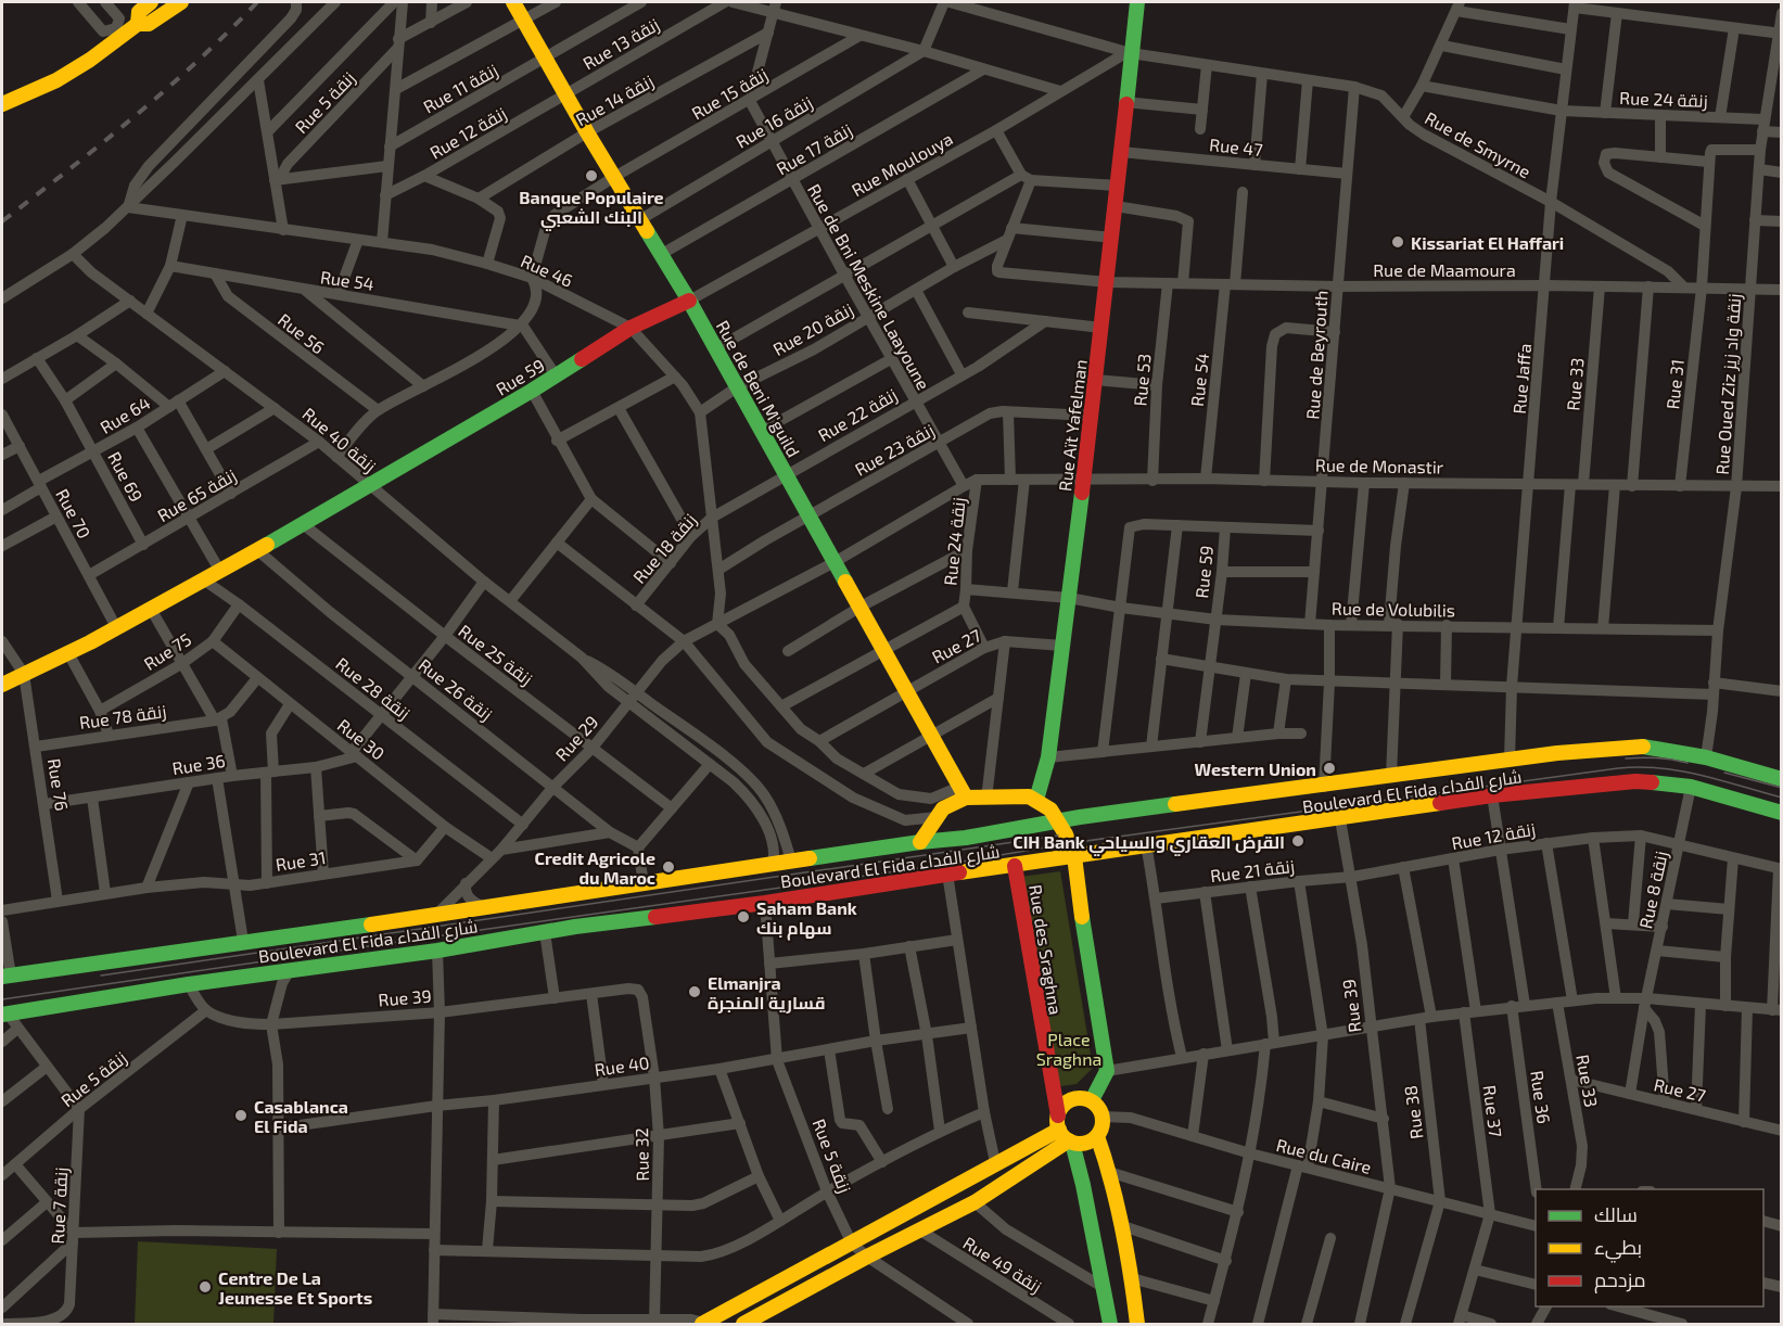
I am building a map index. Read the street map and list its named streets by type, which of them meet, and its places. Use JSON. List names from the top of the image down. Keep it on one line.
{"streets":{"street":["Rue 13 زنقة","Rue 11 زنقة","Rue 15 زنقة","Rue 24 زنقة","Rue 14 زنقة","Rue 5 زنقة","Rue 16 زنقة","Rue 12 زنقة","Rue de Smyrne","Rue 47","Rue 17 زنقة","Rue Moulouya","Rue de Maamoura","Rue 46","Rue 54","Rue de Bni Meskine Laayoune","Rue 20 زنقة","Rue 56","Rue de Beyrouth","Rue 59","Rue Jaffa","Rue 53","Rue 33","Rue 31","Rue Oued Ziz زنقة واد زيز","Rue de Beni M'guild","Rue 64","Rue 22 زنقة","Rue Aït Yafelman","Rue 40 زنقة","Rue 23 زنقة","Rue de Monastir","Rue 69","Rue 65 زنقة","Rue 70","Rue 18 زنقة","Rue de Volubilis","Rue 27","Rue 75","Rue 25 زنقة","Rue 28 زنقة","Rue 26 زنقة","Rue 78 زنقة","Rue 29","Rue 30","Rue 36","Rue 76","Boulevard El Fida شارع الفداء","Rue 21 زنقة","Rue 8 زنقة","Rue des Sraghna","Rue 39","Rue 40","Rue 37","Rue 38","Rue 32","Rue du Caire","Rue 7 زنقة","Rue 49 زنقة"]},"crossings":[["Rue 13 زنقة","Rue 12 زنقة"],["Rue 13 زنقة","Rue de Beni M'guild"],["Rue 11 زنقة","Rue de Beni M'guild"],["Rue 15 زنقة","Rue de Bni Meskine Laayoune"],["Rue 15 زنقة","Rue de Beni M'guild"],["Rue 24 زنقة","Rue 46"],["Rue 24 زنقة","Rue de Bni Meskine Laayoune"],["Rue 24 زنقة","Rue Jaffa"],["Rue 24 زنقة","Rue Oued Ziz زنقة واد زيز"],["Rue 24 زنقة","Rue de Beni M'guild"],["Rue 24 زنقة","Rue de Monastir"],["Rue 24 زنقة","Rue de Volubilis"],["Rue 24 زنقة","Rue 27"],["Rue 24 زنقة","Rue 29"],["Rue 14 زنقة","Rue de Beni M'guild"],["Rue 5 زنقة","Rue 39"],["Rue 5 زنقة","Rue 40"],["Rue 5 زنقة","Rue 7 زنقة"],["Rue 16 زنقة","Rue de Bni Meskine Laayoune"],["Rue 16 زنقة","Rue de Beni M'guild"],["Rue 12 زنقة","Rue de Beni M'guild"],["Rue 12 زنقة","Rue 21 زنقة"],["Rue 12 زنقة","Rue 39"],["Rue 12 زنقة","Rue 37"],["Rue 12 زنقة","Rue 38"],["Rue de Smyrne","Rue Moulouya"],["Rue de Smyrne","Rue de Maamoura"],["Rue de Smyrne","Rue de Beyrouth"],["Rue de Smyrne","Rue Jaffa"],["Rue de Smyrne","Rue Aït Yafelman"],["Rue 47","Rue de Beyrouth"],["Rue 47","Rue Aït Yafelman"],["Rue 17 زنقة","Rue de Bni Meskine Laayoune"],["Rue 17 زنقة","Rue de Beni M'guild"],["Rue Moulouya","Rue de Bni Meskine Laayoune"],["Rue Moulouya","Rue 59"],["Rue Moulouya","Rue de Beni M'guild"],["Rue Moulouya","Rue Aït Yafelman"],["Rue de Maamoura","Rue 54"],["Rue de Maamoura","Rue 20 زنقة"],["Rue de Maamoura","Rue de Beyrouth"],["Rue de Maamoura","Rue Jaffa"],["Rue de Maamoura","Rue 53"],["Rue de Maamoura","Rue 33"],["Rue de Maamoura","Rue 31"],["Rue de Maamoura","Rue Oued Ziz زنقة واد زيز"],["Rue de Maamoura","Rue Aït Yafelman"],["Rue 46","Rue 20 زنقة"],["Rue 46","Rue 59"],["Rue 46","Rue 23 زنقة"],["Rue 46","Rue 18 زنقة"],["Rue 46","Rue 29"],["Rue 54","Rue 56"],["Rue 54","Rue de Monastir"],["Rue de Bni Meskine Laayoune","Rue 20 زنقة"],["Rue de Bni Meskine Laayoune","Rue 22 زنقة"],["Rue de Bni Meskine Laayoune","Rue 23 زنقة"],["Rue 20 زنقة","Rue de Beni M'guild"],["Rue de Beyrouth","Rue de Monastir"],["Rue de Beyrouth","Rue de Volubilis"],["Rue 59","Rue de Beni M'guild"],["Rue 59","Rue 40 زنقة"],["Rue 59","Rue de Volubilis"],["Rue Jaffa","Rue de Monastir"],["Rue Jaffa","Rue de Volubilis"],["Rue Jaffa","Boulevard El Fida شارع الفداء"],["Rue 53","Rue de Monastir"],["Rue 33","Rue de Monastir"],["Rue 33","Rue 27"],["Rue 31","Rue Oued Ziz زنقة واد زيز"],["Rue 31","Rue de Monastir"],["Rue 31","Rue 76"],["Rue Oued Ziz زنقة واد زيز","Rue de Monastir"],["Rue Oued Ziz زنقة واد زيز","Rue de Volubilis"],["Rue Oued Ziz زنقة واد زيز","Boulevard El Fida شارع الفداء"],["Rue de Beni M'guild","Rue 22 زنقة"],["Rue de Beni M'guild","Rue 23 زنقة"],["Rue de Beni M'guild","Rue 18 زنقة"],["Rue de Beni M'guild","Rue 27"],["Rue 64","Rue 40 زنقة"],["Rue 64","Rue 69"],["Rue 64","Rue 70"],["Rue 22 زنقة","Rue 18 زنقة"],["Rue Aït Yafelman","Rue de Monastir"],["Rue Aït Yafelman","Rue de Volubilis"],["Rue Aït Yafelman","Rue 27"],["Rue 40 زنقة","Rue 65 زنقة"],["Rue 40 زنقة","Rue 29"],["Rue 40 زنقة","Boulevard El Fida شارع الفداء"],["Rue 69","Rue 65 زنقة"],["Rue 65 زنقة","Rue 70"],["Rue 75","Rue 28 زنقة"],["Rue 75","Rue 30"],["Rue 25 زنقة","Rue 29"],["Rue 28 زنقة","Rue 29"],["Rue 26 زنقة","Rue 29"],["Rue 78 زنقة","Rue 76"],["Rue 29","Rue 30"],["Rue 29","Boulevard El Fida شارع الفداء"],["Rue 30","Rue 36"],["Rue 36","Rue 76"],["Boulevard El Fida شارع الفداء","Rue 8 زنقة"],["Boulevard El Fida شارع الفداء","Rue des Sraghna"],["Boulevard El Fida شارع الفداء","Rue 39"],["Rue 21 زنقة","Rue 39"],["Rue des Sraghna","Rue du Caire"],["Rue 39","Rue 32"],["Rue 39","Rue du Caire"],["Rue 40","Rue 32"],["Rue 37","Rue du Caire"],["Rue 38","Rue du Caire"]],"parks":["Place Sraghna"],"places":["Banque Populaire البنك الشعبي","Kissariat El Haffari","Western Union","CIH Bank القرض العقاري والسياحي","Credit Agricole du Maroc","Saham Bank سهام بنك","Elmanjra قسارية المنجرة","Casablanca El Fida","Centre De La Jeunesse Et Sports"],"legend":["سالك","بطيء","مزدحم"]}
